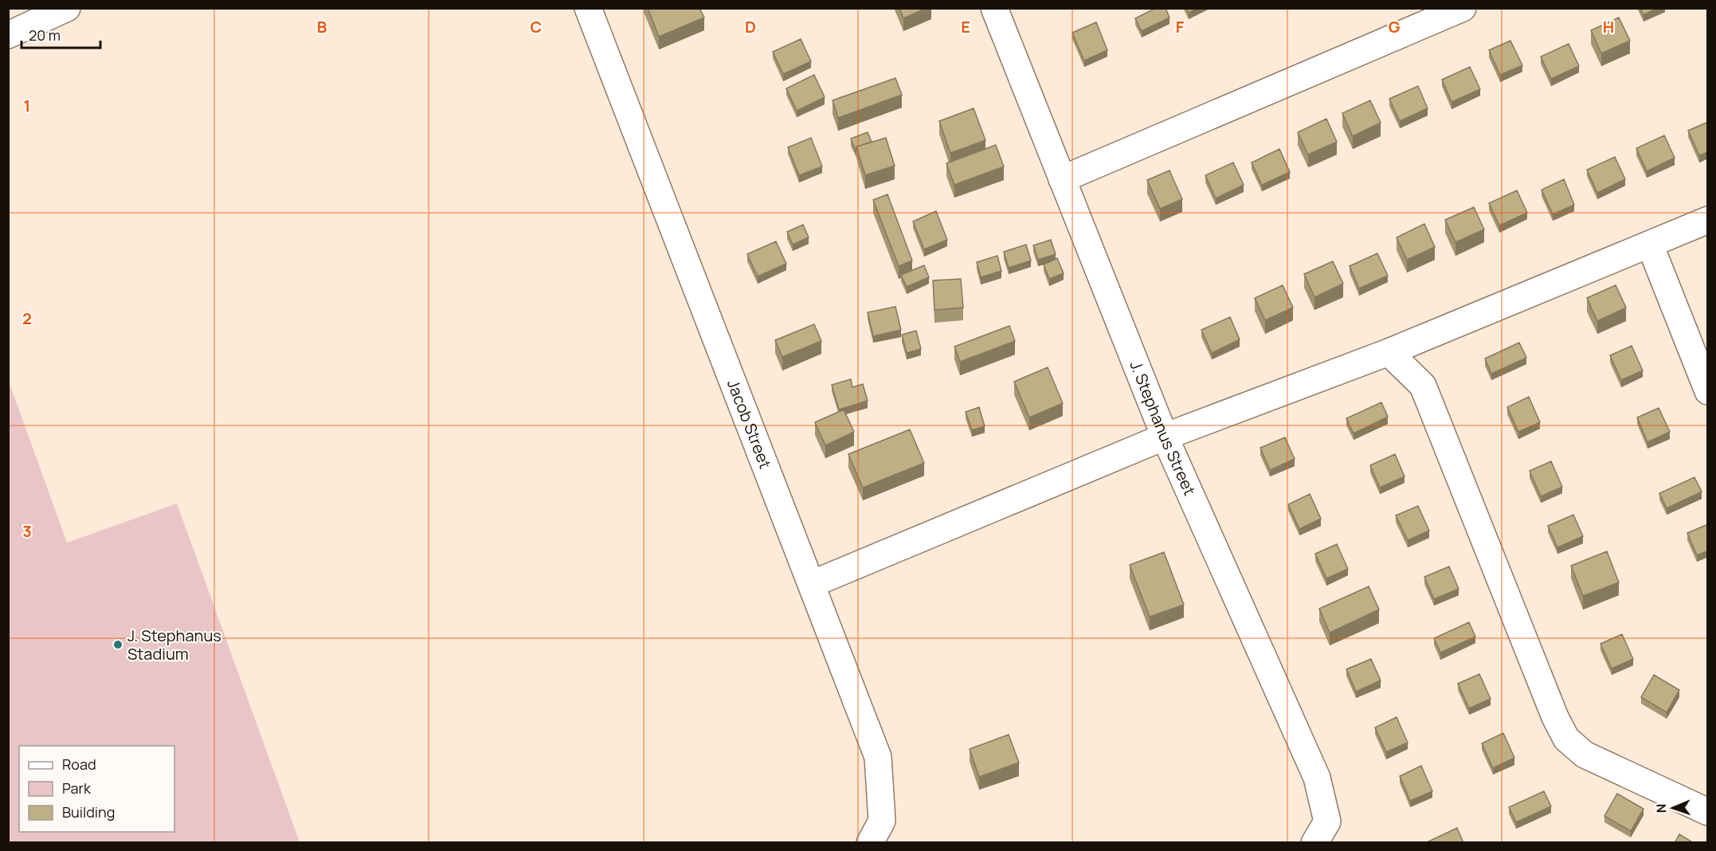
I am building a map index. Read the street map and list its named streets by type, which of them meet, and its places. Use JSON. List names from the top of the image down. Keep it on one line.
{"streets":{"street":["Jacob Street","J. Stephanus Street"]},"places":["J. Stephanus Stadium"],"legend":["Road","Park","Building"],"scale_bar":"20 m","north":"left","grid":{"columns":["B","C","D","E","F","G","H"],"rows":["1","2","3"]}}
